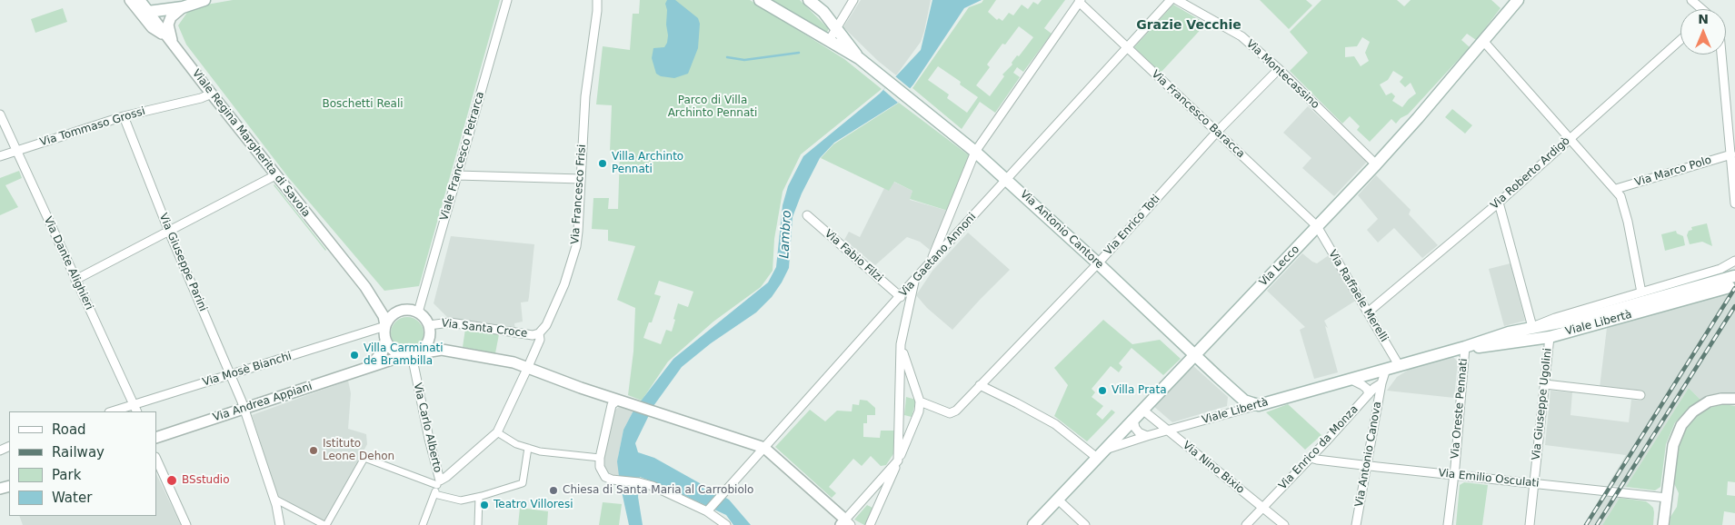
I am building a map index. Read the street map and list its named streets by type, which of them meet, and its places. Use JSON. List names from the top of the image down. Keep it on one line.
{"streets":{"main road":["Viale Regina Margherita di Savoia","Via Antonio Cantore","Via Lecco","Viale Libertà"],"street":["Via Montecassino","Via Francesco Baracca","Via Tommaso Grossi","Viale Francesco Petrarca","Via Marco Polo","Via Roberto Ardigò","Via Francesco Frisi","Via Enrico Toti","Via Gaetano Annoni","Via Fabio Filzi","Via Giuseppe Parini","Via Dante Alighieri","Via Raffaele Merelli","Via Santa Croce","Via Mosè Bianchi","Via Andrea Appiani","Via Giuseppe Ugolini","Via Oreste Pennati","Via Carlo Alberto","Via Enrico da Monza","Via Antonio Canova","Via Nino Bixio","Via Emilio Osculati"]},"crossings":[["Via Montecassino","Via Enrico Toti"],["Via Montecassino","Via Lecco"],["Via Francesco Baracca","Via Enrico Toti"],["Via Francesco Baracca","Via Gaetano Annoni"],["Via Francesco Baracca","Via Lecco"],["Via Francesco Baracca","Via Raffaele Merelli"],["Via Tommaso Grossi","Viale Regina Margherita di Savoia"],["Via Tommaso Grossi","Via Giuseppe Parini"],["Via Tommaso Grossi","Via Dante Alighieri"],["Viale Regina Margherita di Savoia","Viale Francesco Petrarca"],["Viale Regina Margherita di Savoia","Via Santa Croce"],["Viale Regina Margherita di Savoia","Via Mosè Bianchi"],["Viale Regina Margherita di Savoia","Via Andrea Appiani"],["Viale Regina Margherita di Savoia","Via Carlo Alberto"],["Viale Francesco Petrarca","Via Santa Croce"],["Viale Francesco Petrarca","Via Mosè Bianchi"],["Viale Francesco Petrarca","Via Andrea Appiani"],["Viale Francesco Petrarca","Via Carlo Alberto"],["Via Roberto Ardigò","Via Raffaele Merelli"],["Via Francesco Frisi","Via Santa Croce"],["Via Francesco Frisi","Via Andrea Appiani"],["Via Francesco Frisi","Via Carlo Alberto"],["Via Enrico Toti","Via Antonio Cantore"],["Via Antonio Cantore","Via Gaetano Annoni"],["Via Antonio Cantore","Via Lecco"],["Via Antonio Cantore","Viale Libertà"],["Via Gaetano Annoni","Via Fabio Filzi"],["Via Gaetano Annoni","Via Andrea Appiani"],["Via Giuseppe Parini","Via Mosè Bianchi"],["Via Giuseppe Parini","Via Andrea Appiani"],["Via Dante Alighieri","Via Mosè Bianchi"],["Via Lecco","Via Raffaele Merelli"],["Via Lecco","Viale Libertà"],["Via Lecco","Via Nino Bixio"],["Via Raffaele Merelli","Viale Libertà"],["Viale Libertà","Via Giuseppe Ugolini"],["Viale Libertà","Via Oreste Pennati"],["Viale Libertà","Via Nino Bixio"],["Via Santa Croce","Via Mosè Bianchi"],["Via Santa Croce","Via Andrea Appiani"],["Via Santa Croce","Via Carlo Alberto"],["Via Mosè Bianchi","Via Andrea Appiani"],["Via Mosè Bianchi","Via Carlo Alberto"],["Via Andrea Appiani","Via Carlo Alberto"],["Via Giuseppe Ugolini","Via Emilio Osculati"],["Via Oreste Pennati","Via Emilio Osculati"],["Via Enrico da Monza","Via Antonio Canova"],["Via Enrico da Monza","Via Nino Bixio"],["Via Enrico da Monza","Via Emilio Osculati"],["Via Antonio Canova","Via Emilio Osculati"]],"districts":["Grazie Vecchie"],"water":["Lambro"],"parks":["Parco di Villa Archinto Pennati","Boschetti Reali"],"places":["Villa Archinto Pennati","Villa Carminati de Brambilla","Villa Prata","Istituto Leone Dehon","BSstudio","Chiesa di Santa Maria al Carrobiolo","Teatro Villoresi"],"legend":["Road","Railway","Park","Water"],"north":"top"}
